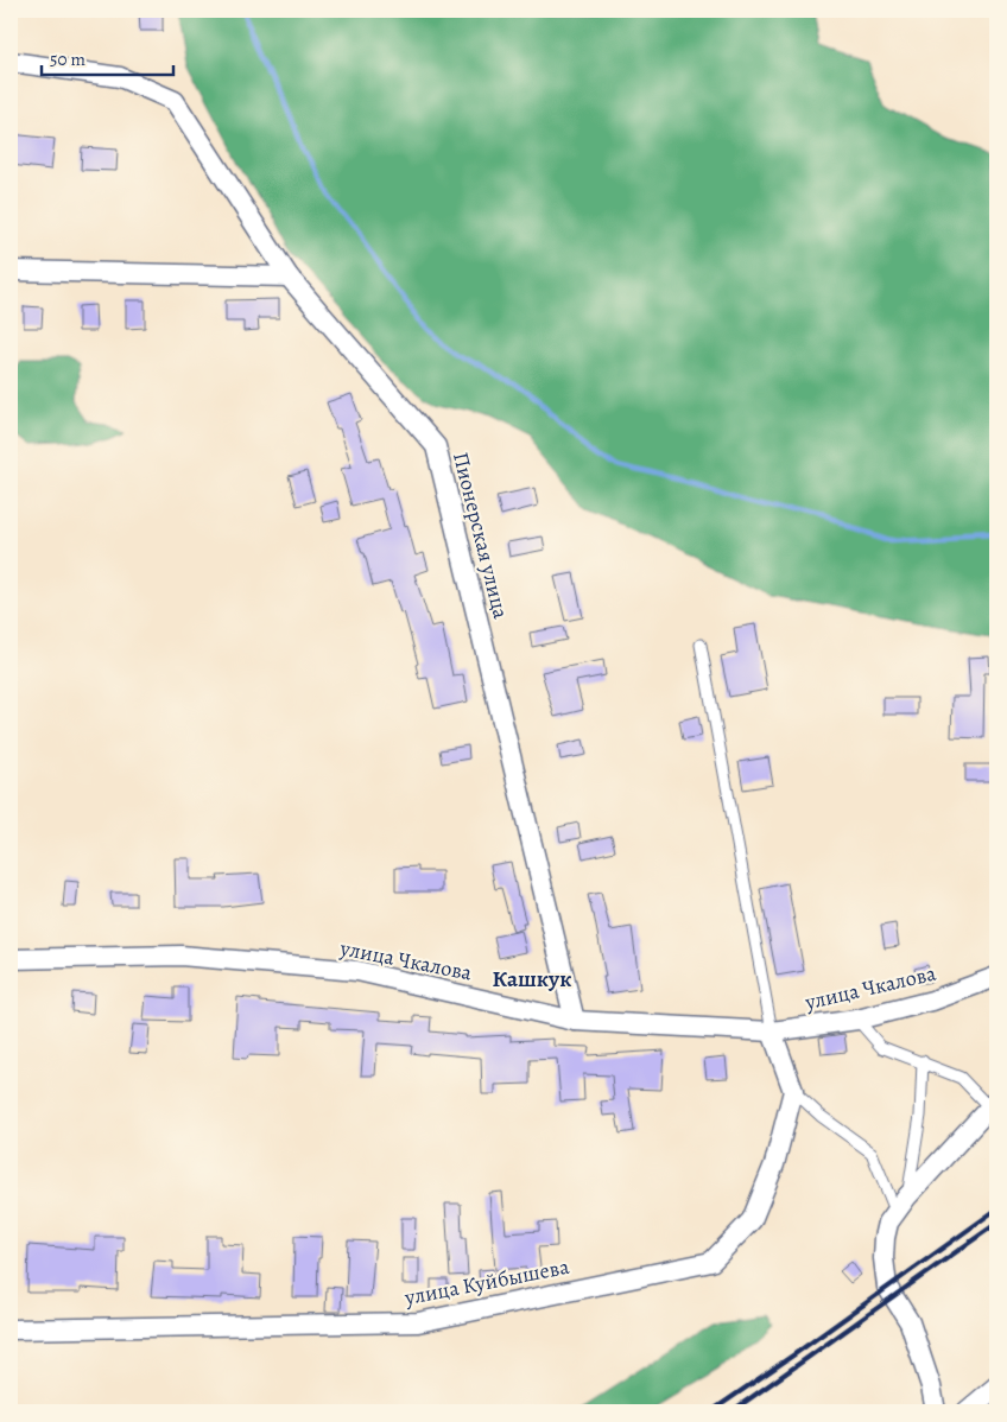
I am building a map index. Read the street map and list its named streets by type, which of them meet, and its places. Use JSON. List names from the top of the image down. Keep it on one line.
{"streets":{"street":["Пионерская улица","улица Чкалова","улица Куйбышева"]},"crossings":[["Пионерская улица","улица Чкалова"]],"districts":["Кашкук"],"scale_bar":"50 m"}
